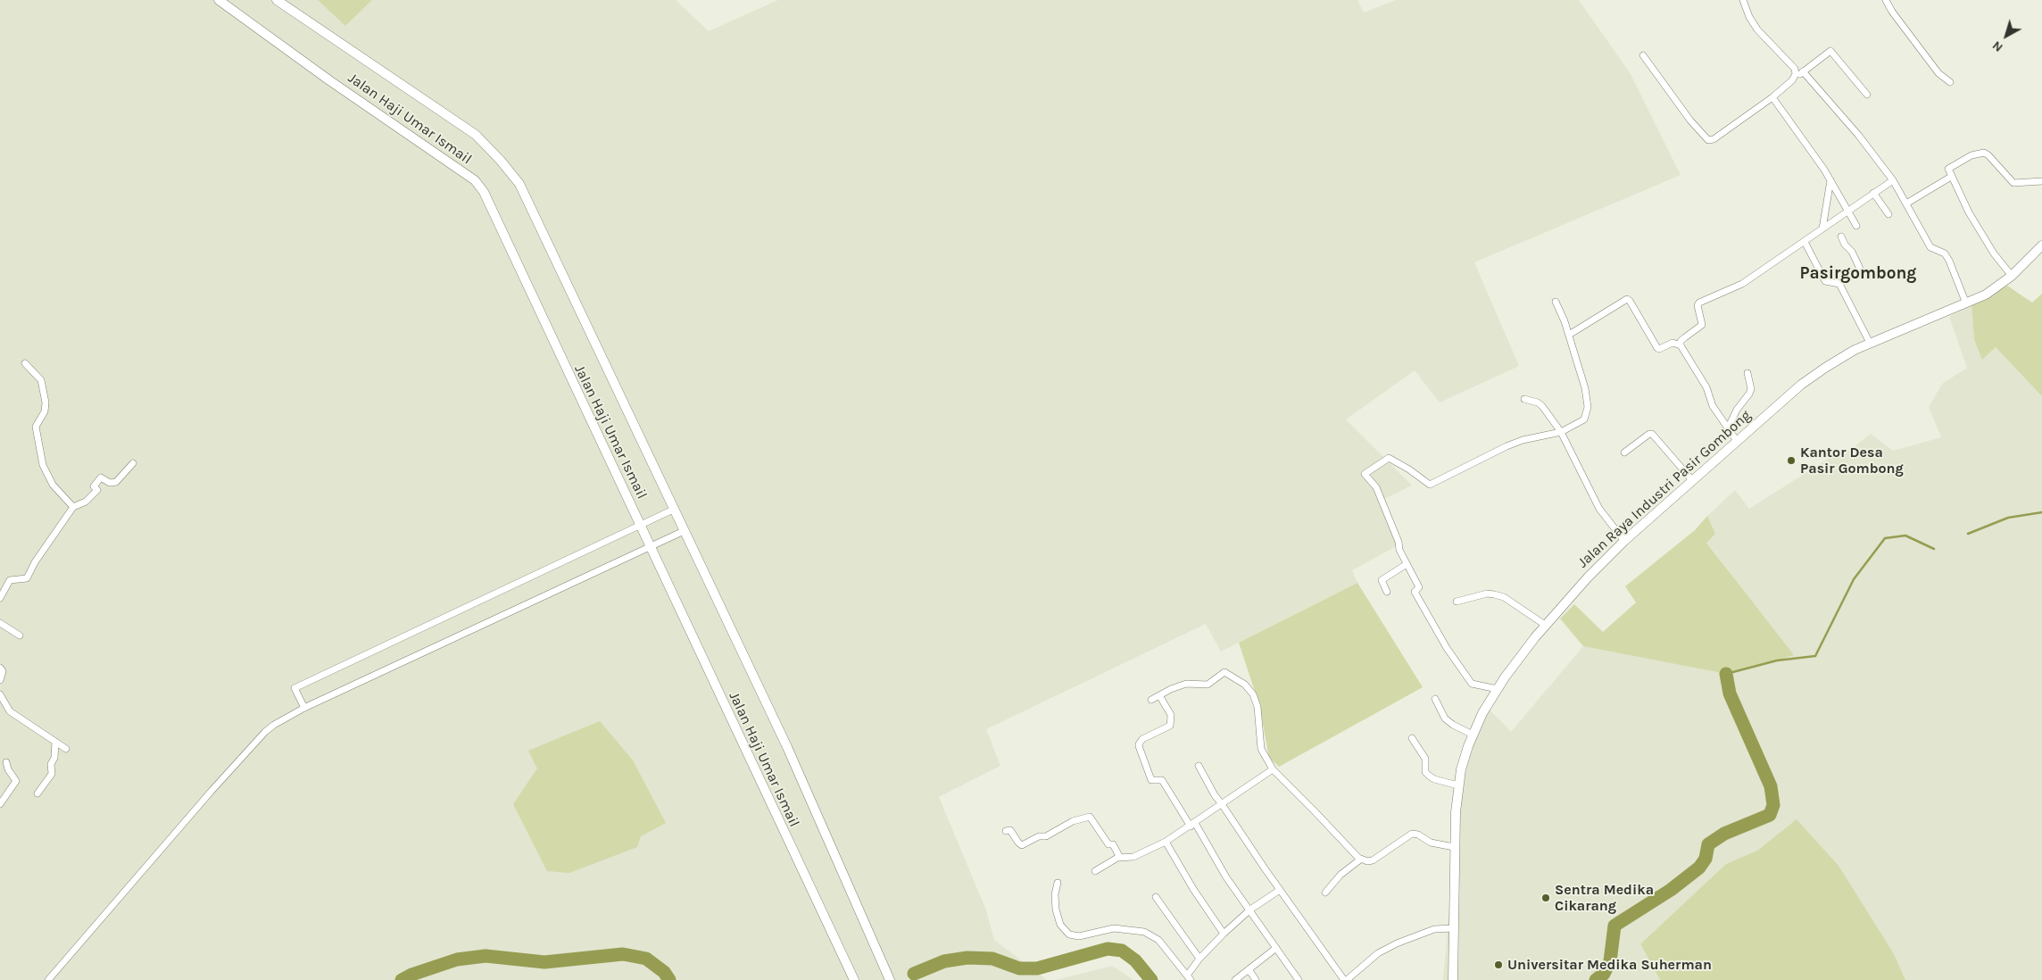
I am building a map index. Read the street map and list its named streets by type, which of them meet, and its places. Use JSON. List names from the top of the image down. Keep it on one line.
{"streets":{"main road":["Jalan Haji Umar Ismail","Jalan Raya Industri Pasir Gombong"]},"districts":["Pasirgombong"],"places":["Kantor Desa Pasir Gombong","Sentra Medika Cikarang","Universitar Medika Suherman"],"north":"bottom left"}
